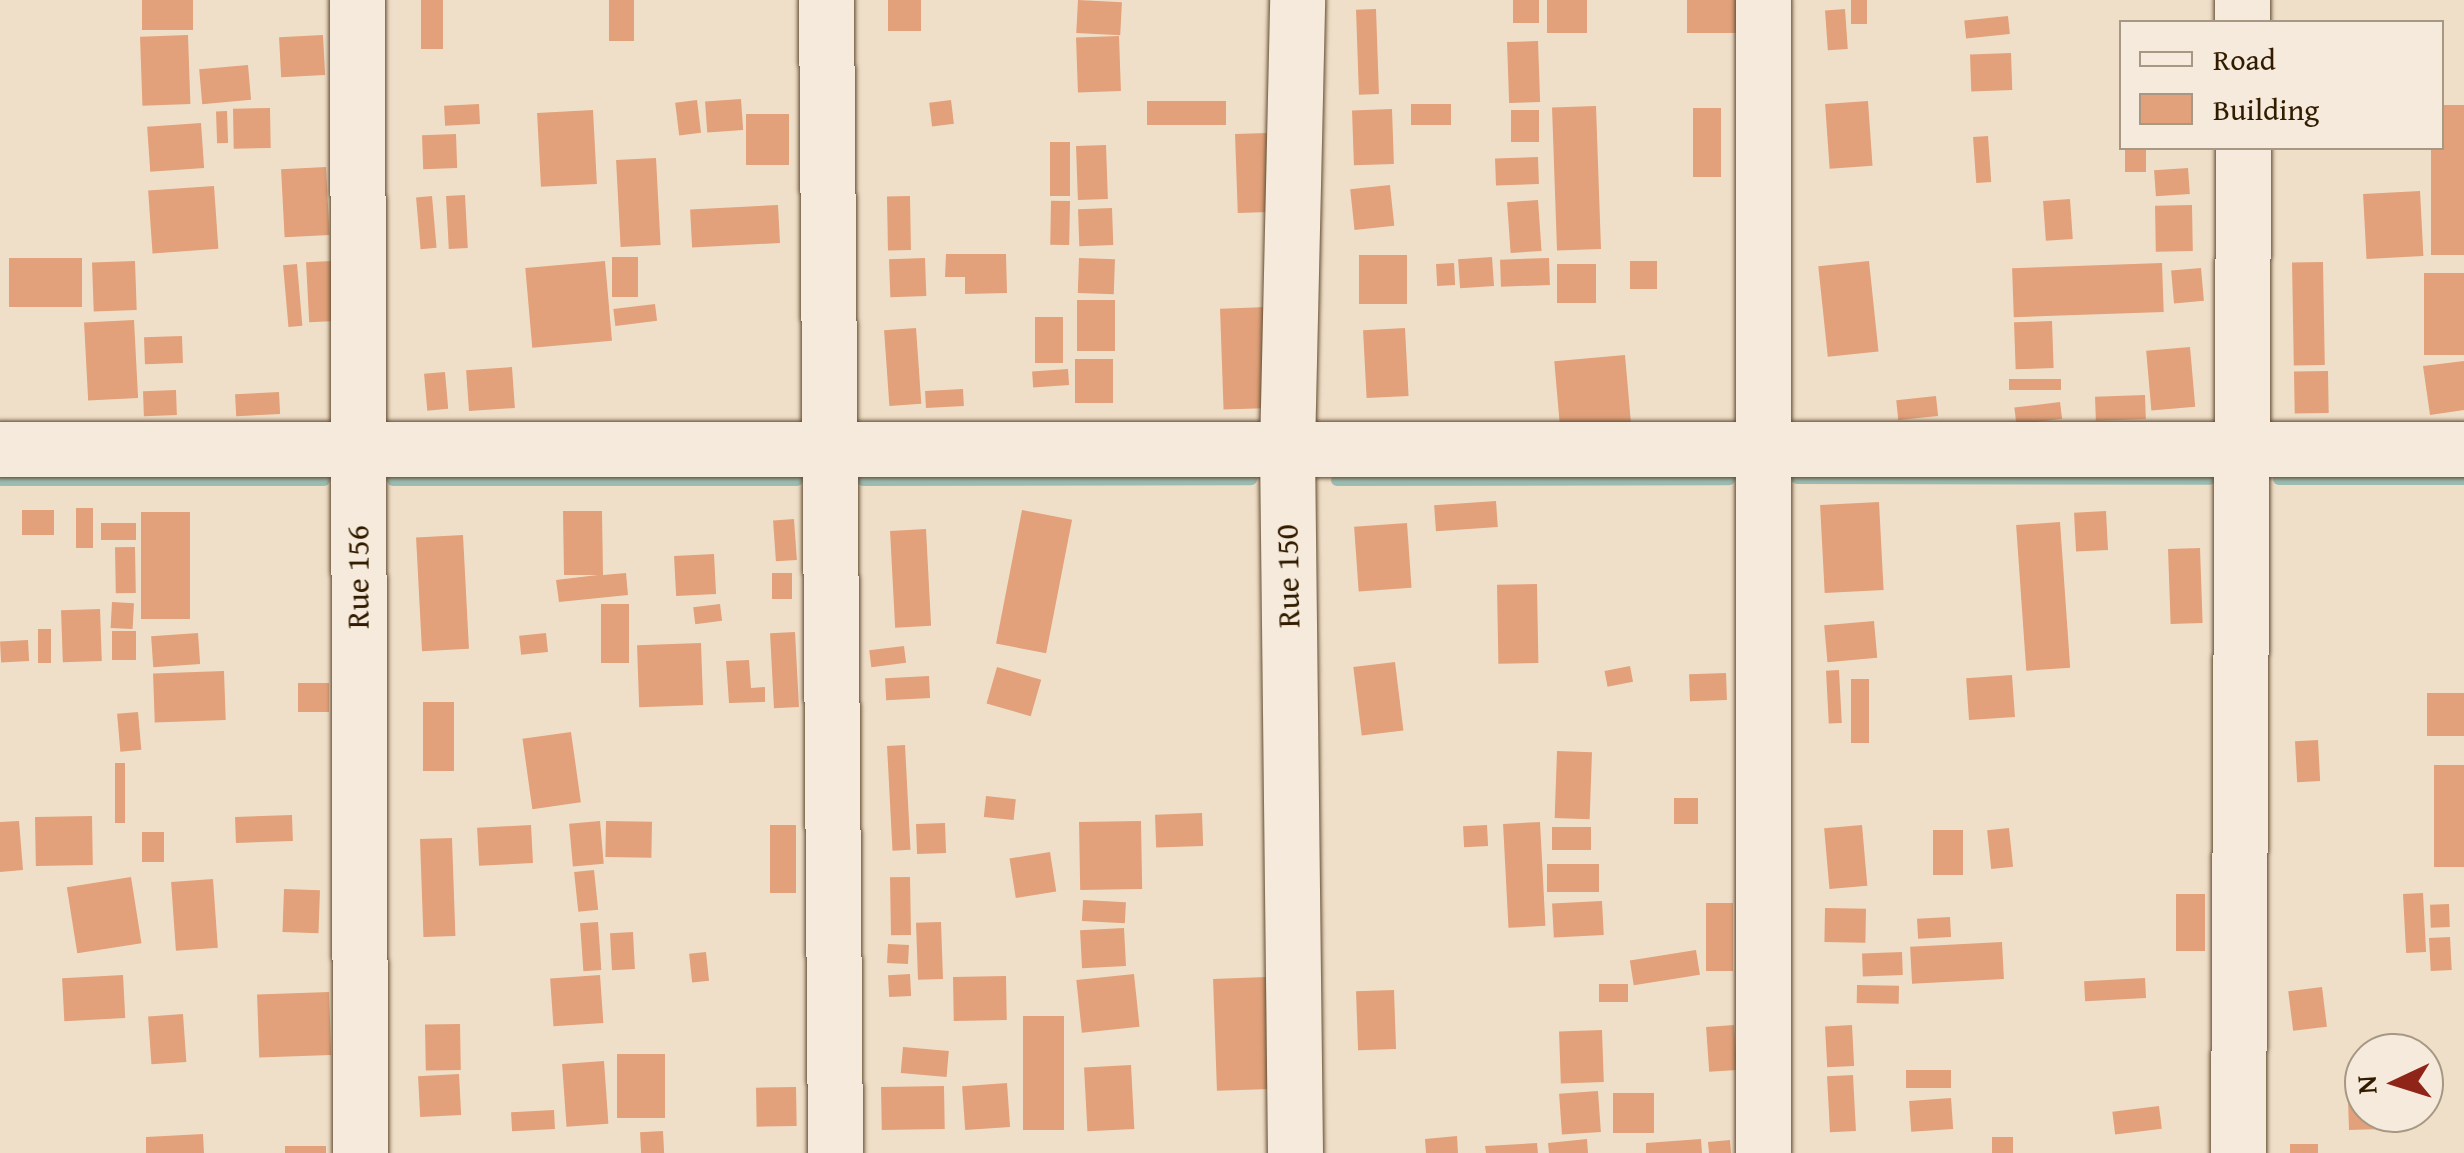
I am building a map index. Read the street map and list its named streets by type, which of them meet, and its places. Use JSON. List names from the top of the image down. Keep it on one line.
{"streets":{"street":["Rue 150","Rue 156"]},"legend":["Road","Building"],"north":"left"}
